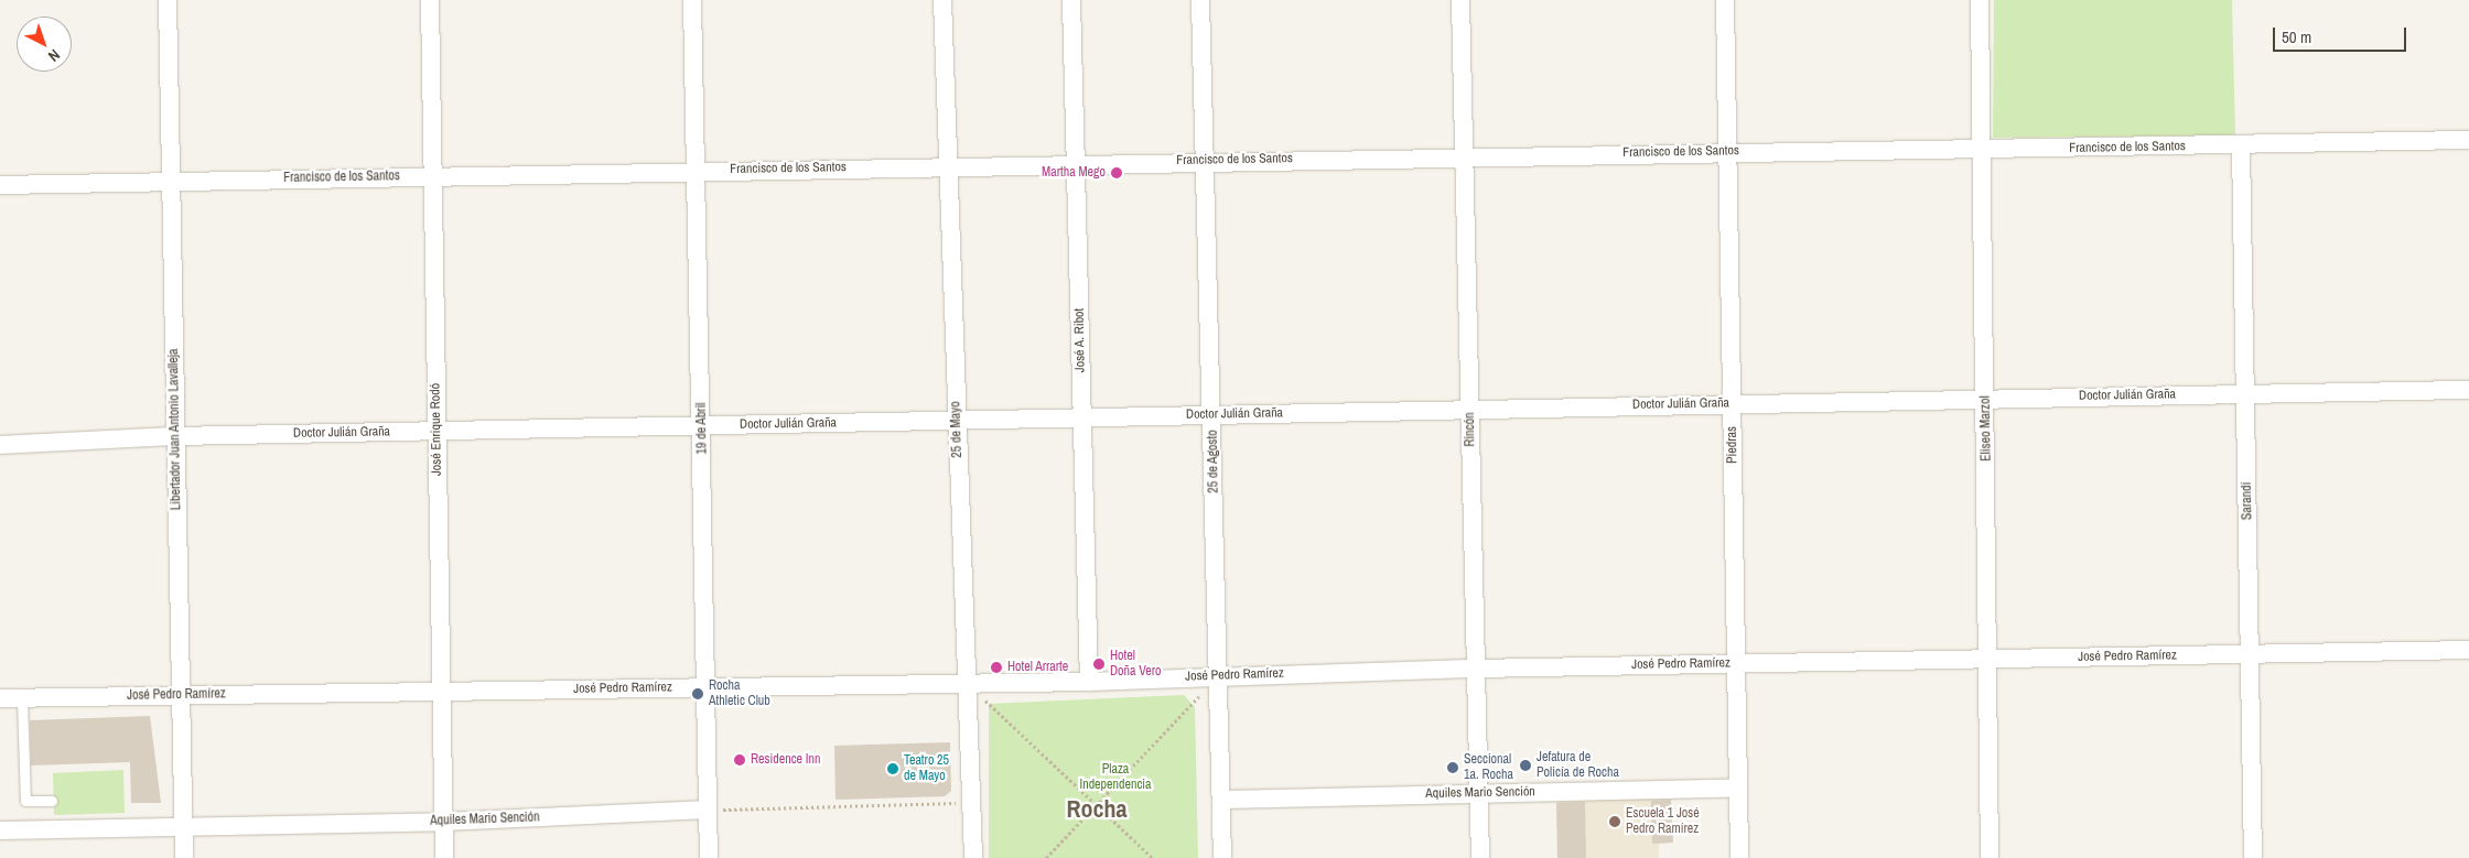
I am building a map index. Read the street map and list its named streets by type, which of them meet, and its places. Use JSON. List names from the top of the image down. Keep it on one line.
{"streets":{"street":["Francisco de los Santos","José A. Ribot","Doctor Julián Graña","19 de Abril","Eliseo Marzol","Libertador Juan Antonio Lavalleja","José Enrique Rodó","25 de Mayo","Rincón","Piedras","25 de Agosto","Sarandí","José Pedro Ramírez","Aquiles Mario Sención"]},"crossings":[["Francisco de los Santos","José A. Ribot"],["Francisco de los Santos","19 de Abril"],["Francisco de los Santos","Eliseo Marzol"],["Francisco de los Santos","Libertador Juan Antonio Lavalleja"],["Francisco de los Santos","José Enrique Rodó"],["Francisco de los Santos","25 de Mayo"],["Francisco de los Santos","Rincón"],["Francisco de los Santos","Piedras"],["Francisco de los Santos","25 de Agosto"],["Francisco de los Santos","Sarandí"],["José A. Ribot","Doctor Julián Graña"],["José A. Ribot","José Pedro Ramírez"],["Doctor Julián Graña","19 de Abril"],["Doctor Julián Graña","Eliseo Marzol"],["Doctor Julián Graña","Libertador Juan Antonio Lavalleja"],["Doctor Julián Graña","José Enrique Rodó"],["Doctor Julián Graña","25 de Mayo"],["Doctor Julián Graña","Rincón"],["Doctor Julián Graña","Piedras"],["Doctor Julián Graña","25 de Agosto"],["Doctor Julián Graña","Sarandí"],["19 de Abril","José Pedro Ramírez"],["19 de Abril","Aquiles Mario Sención"],["Eliseo Marzol","José Pedro Ramírez"],["Libertador Juan Antonio Lavalleja","José Pedro Ramírez"],["Libertador Juan Antonio Lavalleja","Aquiles Mario Sención"],["José Enrique Rodó","José Pedro Ramírez"],["José Enrique Rodó","Aquiles Mario Sención"],["25 de Mayo","José Pedro Ramírez"],["Rincón","José Pedro Ramírez"],["Rincón","Aquiles Mario Sención"],["Piedras","José Pedro Ramírez"],["Piedras","Aquiles Mario Sención"],["25 de Agosto","José Pedro Ramírez"],["25 de Agosto","Aquiles Mario Sención"],["Sarandí","José Pedro Ramírez"]],"districts":["Rocha"],"parks":["Plaza Independencia"],"places":["Martha Mego","Hotel Doña Vero","Hotel Arrarte","Rocha Athletic Club","Residence Inn","Jefatura de Policía de Rocha","Seccional 1a. Rocha","Teatro 25 de Mayo","Escuela 1 José Pedro Ramírez"],"scale_bar":"50 m","north":"bottom right"}
